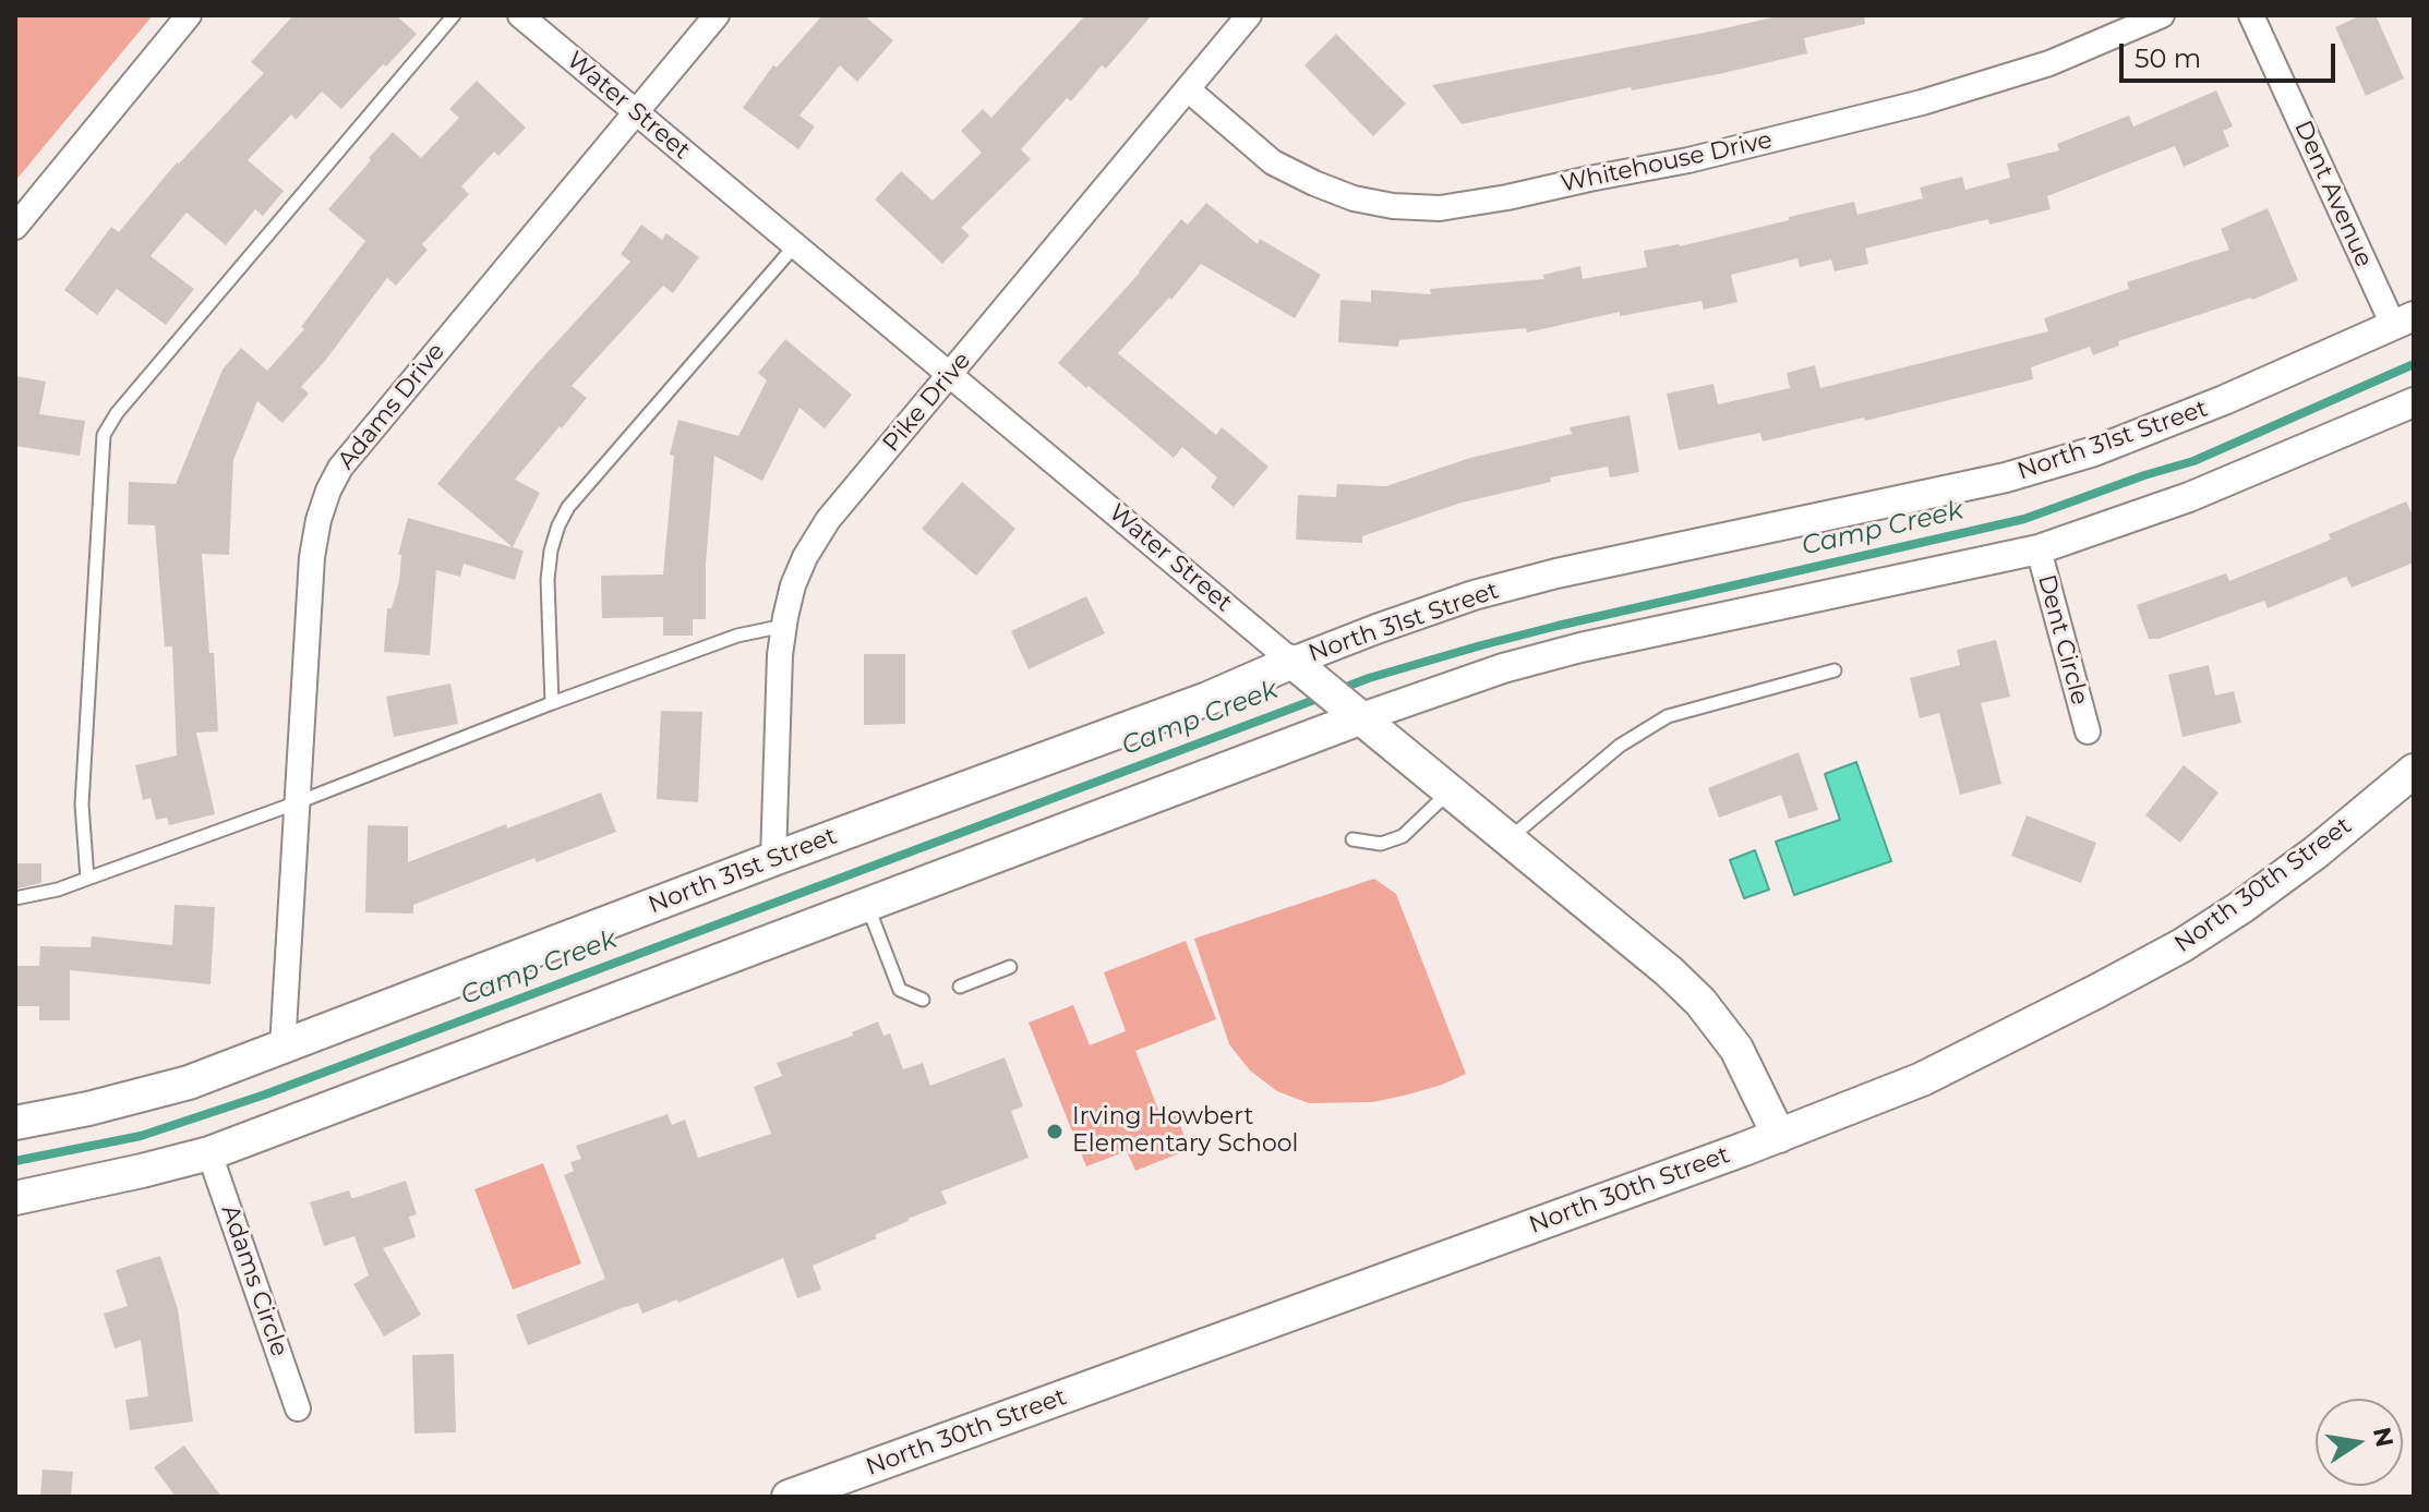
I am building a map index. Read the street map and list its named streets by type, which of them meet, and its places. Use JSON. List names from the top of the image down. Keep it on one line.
{"streets":{"main road":["Water Street","North 31st Street","North 30th Street"],"street":["Whitehouse Drive","Dent Avenue","Pike Drive","Adams Drive","Dent Circle","Adams Circle"]},"crossings":[["Water Street","Pike Drive"],["Water Street","Adams Drive"],["Water Street","North 31st Street"],["Water Street","North 30th Street"],["Whitehouse Drive","Pike Drive"],["Dent Avenue","North 31st Street"],["Pike Drive","North 31st Street"],["Adams Drive","North 31st Street"]],"water":["Camp Creek"],"places":["Irving Howbert Elementary School"],"scale_bar":"50 m","north":"right"}
